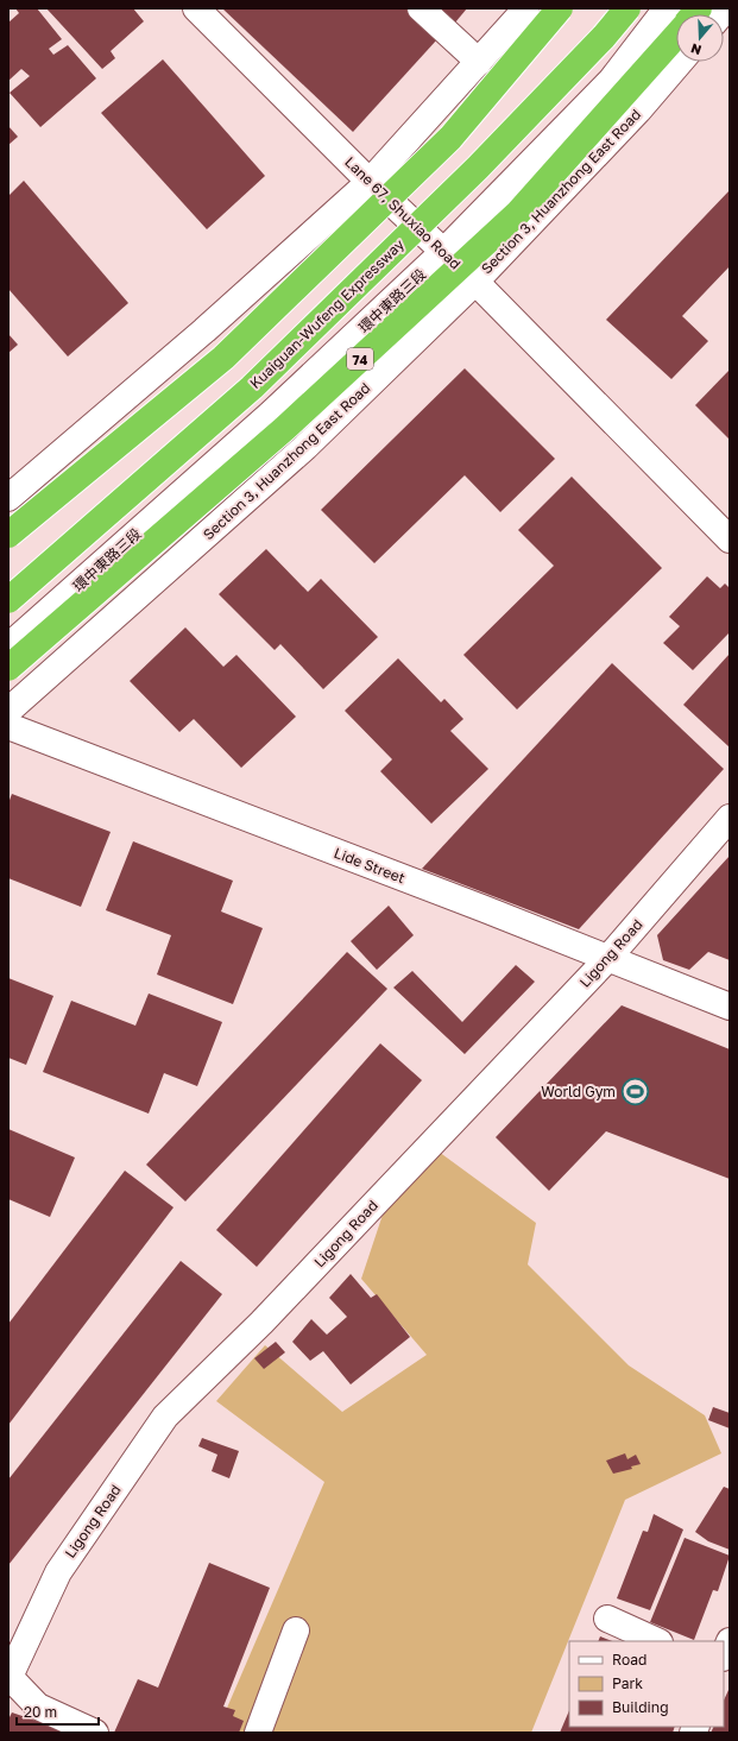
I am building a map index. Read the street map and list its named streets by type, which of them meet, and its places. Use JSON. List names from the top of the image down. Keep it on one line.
{"streets":{"highway":["Kuaiguan-Wufeng Expressway","74"],"street":["Section 3, Huanzhong East Road","Lane 67, Shuxiao Road","環中東路三段","Lide Street","Ligong Road"]},"crossings":[["Section 3, Huanzhong East Road","Lane 67, Shuxiao Road"],["Lane 67, Shuxiao Road","環中東路三段"],["Lide Street","Ligong Road"]],"places":{"sports":["World Gym"]},"legend":["Road","Park","Building"],"scale_bar":"20 m","north":"bottom"}
